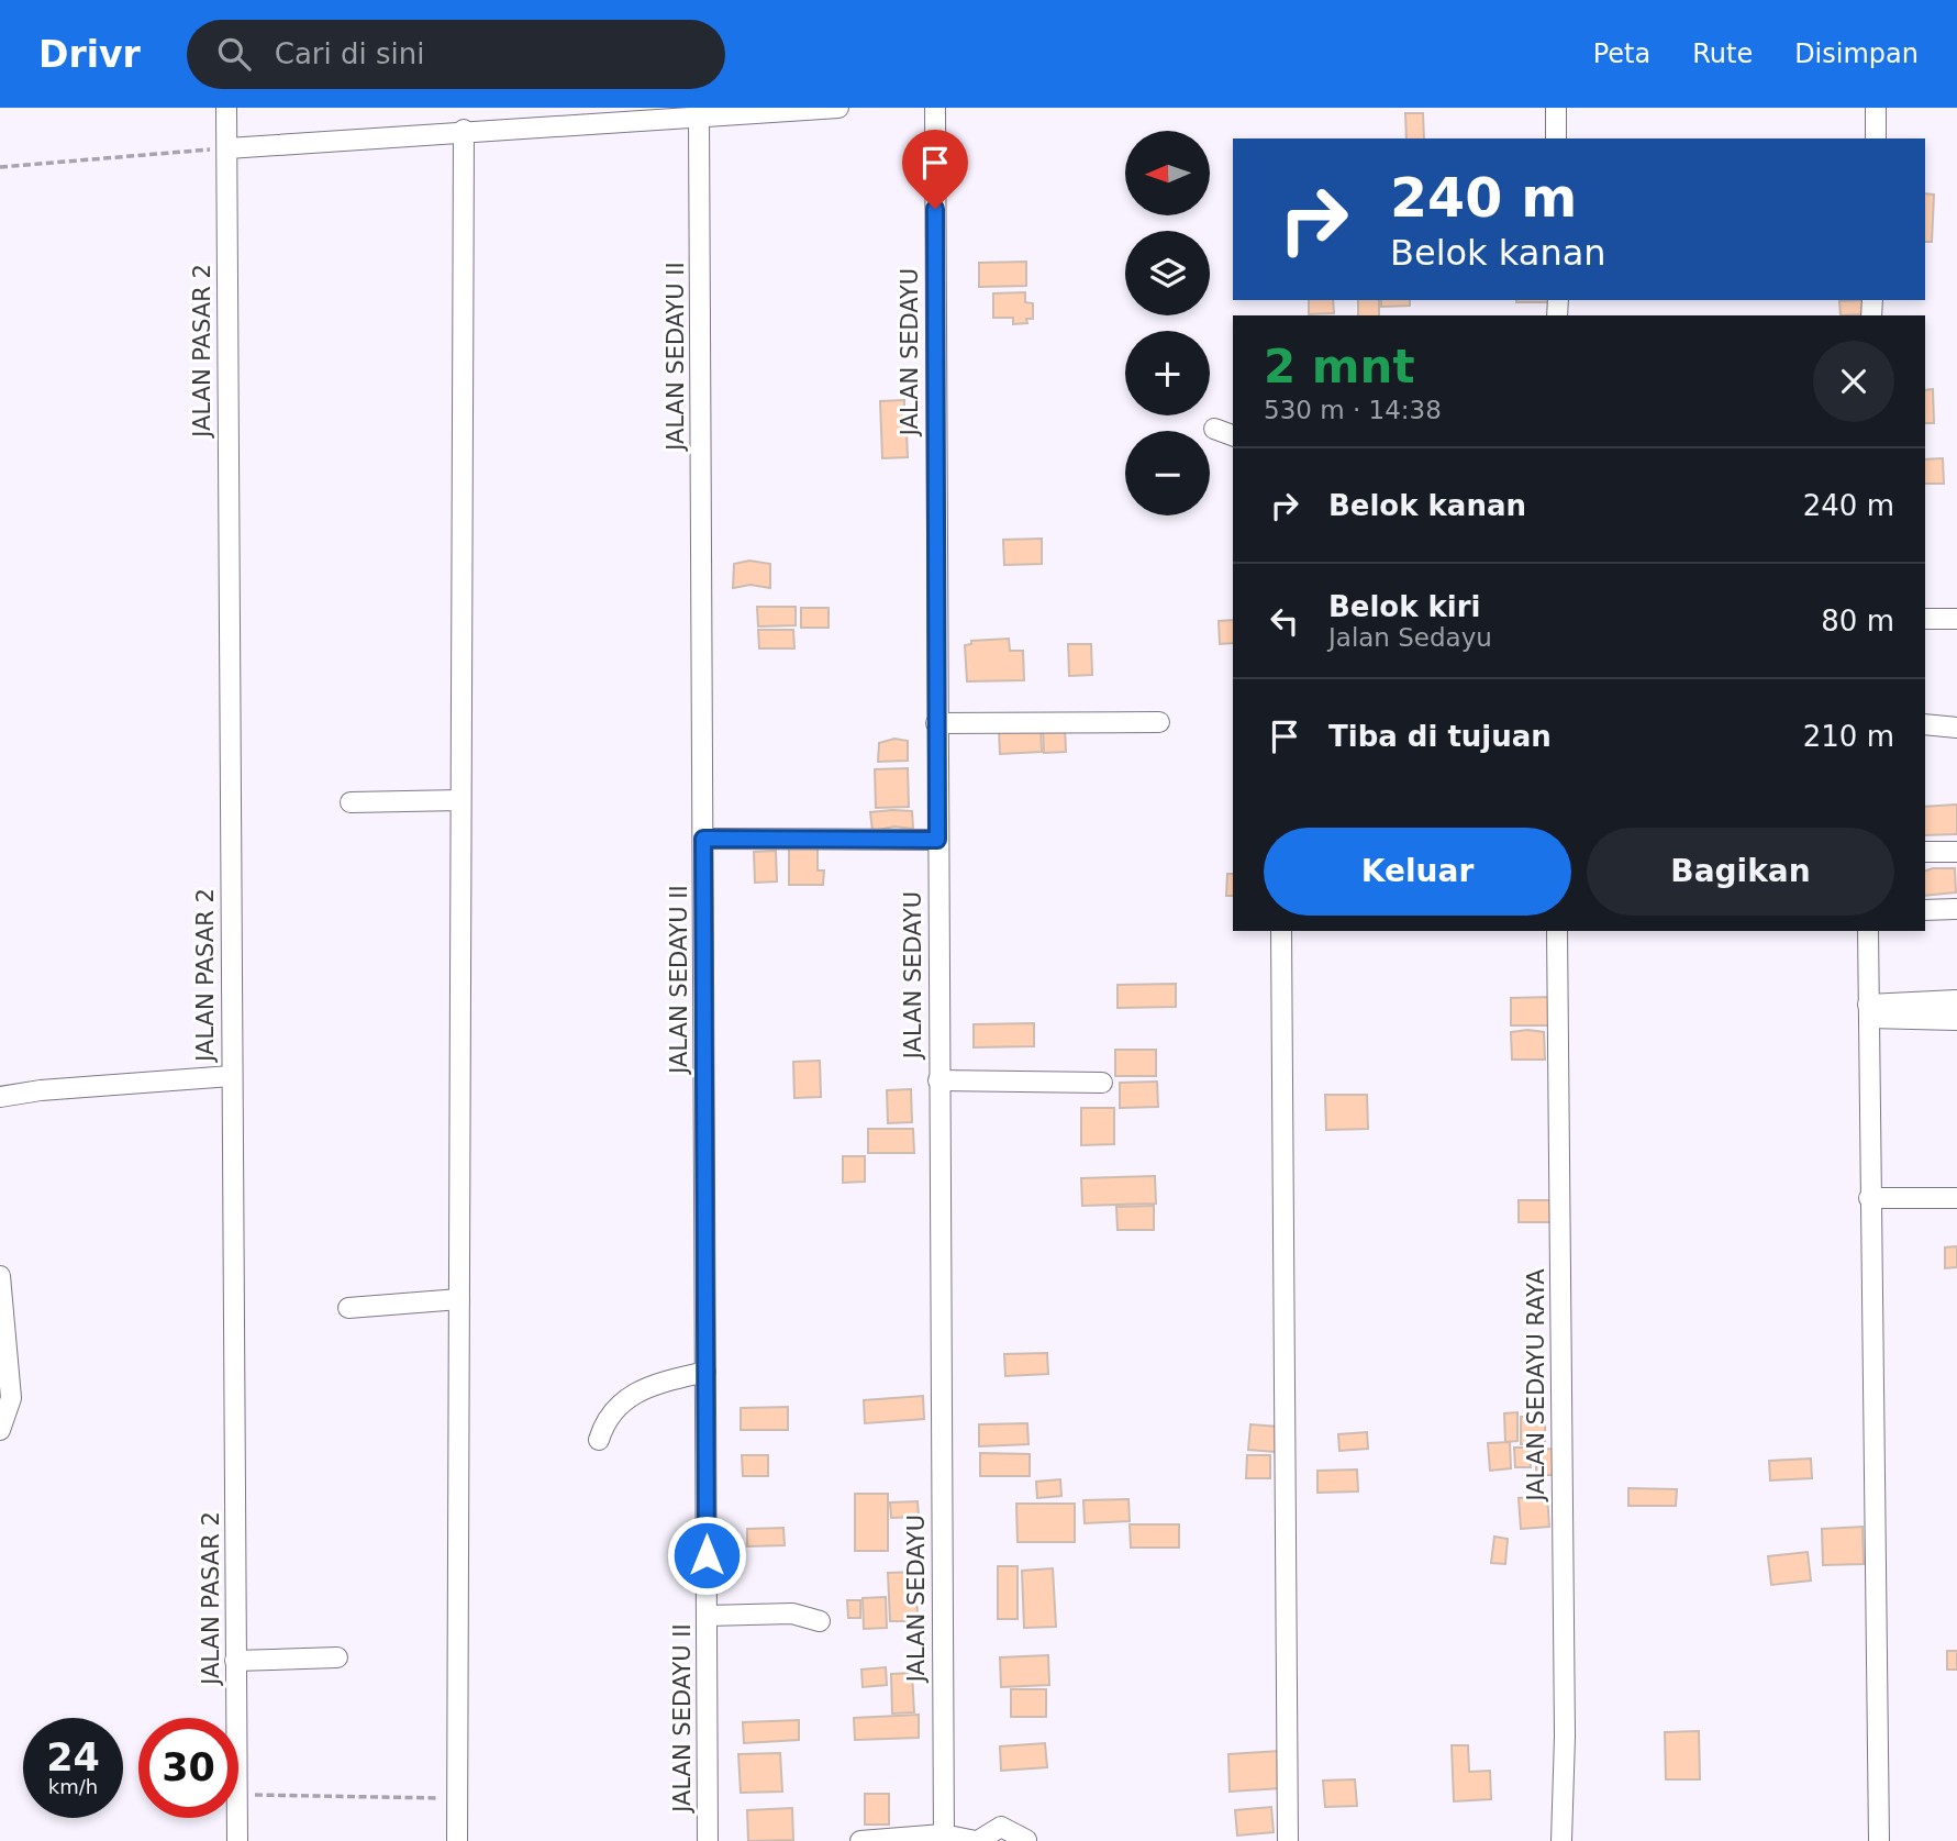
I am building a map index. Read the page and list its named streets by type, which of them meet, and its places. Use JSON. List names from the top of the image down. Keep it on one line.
{"streets":{"street":["JALAN PASAR 2","JALAN SEDAYU","JALAN SEDAYU II","JALAN SEDAYU RAYA"]},"north":"left","page":{"header":"Drivr","search":"Cari di sini","nav":["Peta","Rute","Disimpan"],"map_buttons":["+","−"],"turn":["240 m","Belok kanan"],"heading":["2 mnt","530 m · 14:38"],"list":[{"name":"Belok kanan","value":"240 m"},{"name":"Belok kiri","note":"Jalan Sedayu","value":"80 m"},{"name":"Tiba di tujuan","value":"210 m"}],"buttons":["Keluar","Bagikan"],"speed":"24 km/h","limit":"30"}}
